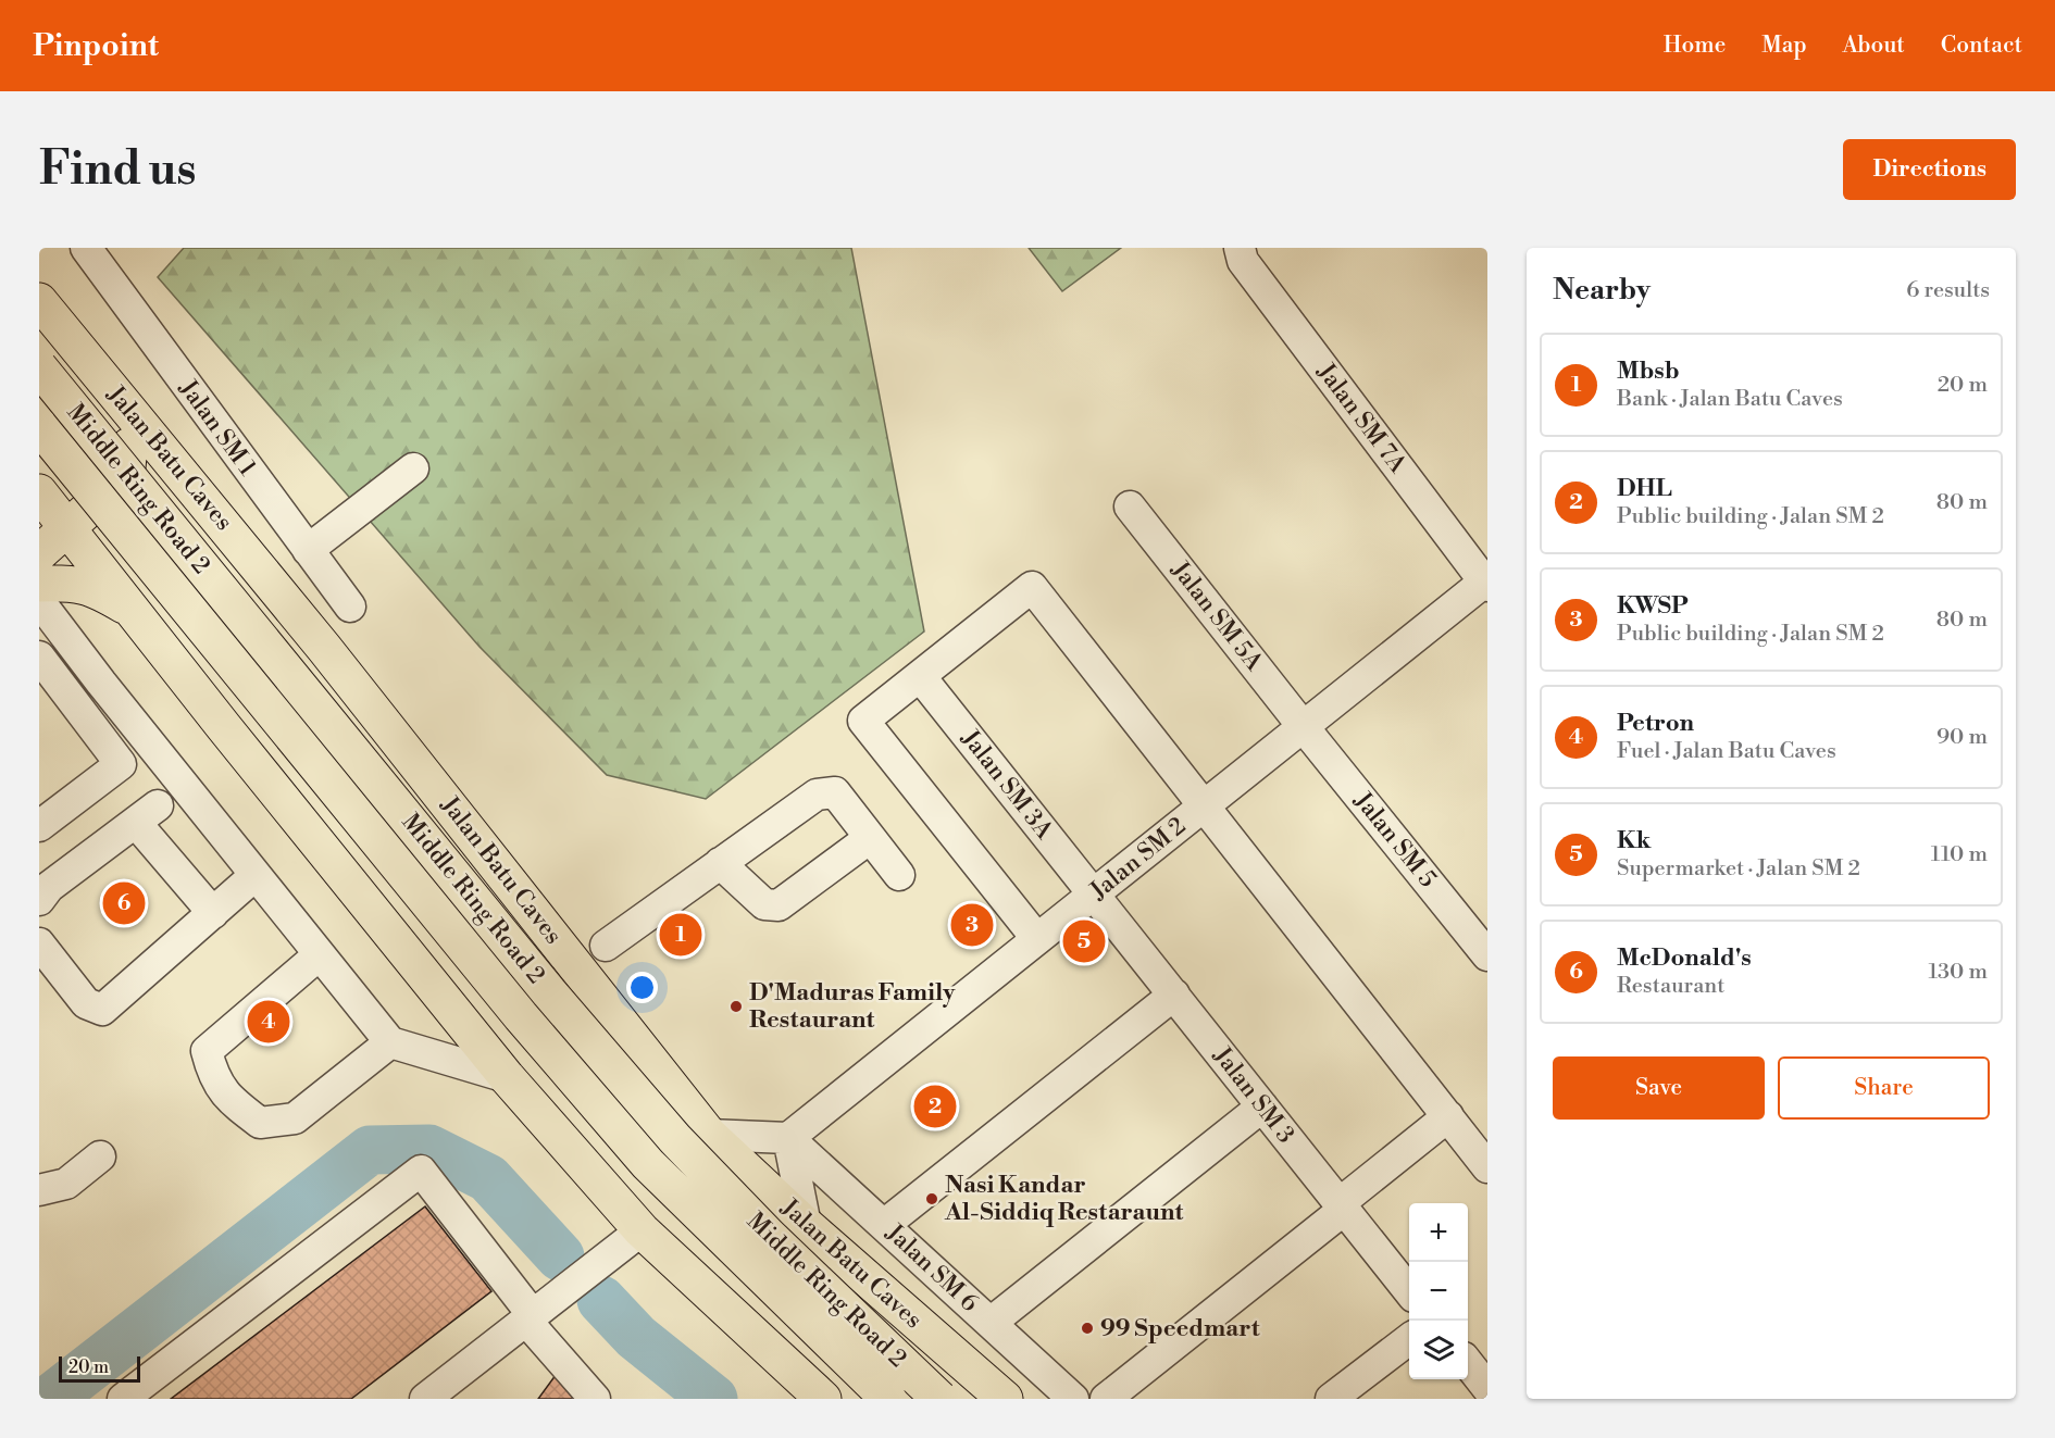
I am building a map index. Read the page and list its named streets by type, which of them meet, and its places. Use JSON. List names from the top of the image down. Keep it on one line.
{"streets":{"main road":["Jalan Batu Caves","Middle Ring Road 2"],"street":["Jalan SM 7A","Jalan SM 1","Jalan SM 5A","Jalan SM 3A","Jalan SM 5","Jalan SM 2","Jalan SM 3","Jalan SM 6"]},"crossings":[["Jalan SM 7A","Jalan SM 2"],["Jalan SM 5A","Jalan SM 5"],["Jalan SM 5A","Jalan SM 2"],["Jalan SM 3A","Jalan SM 2"],["Jalan SM 3A","Jalan SM 3"],["Jalan SM 5","Jalan SM 2"],["Jalan SM 2","Jalan SM 3"],["Jalan SM 2","Jalan SM 6"]],"places":["D'Maduras Family Restaurant","Nasi Kandar Al-Siddiq Restaraunt","99 Speedmart"],"scale_bar":"20 m","page":{"header":"Pinpoint","nav":["Home","Map","About","Contact"],"buttons":["Directions",["Save","Share"]],"title":"Find us","heading":["Nearby","6 results"],"list":[{"mark":"1","name":"Mbsb","note":"Bank · Jalan Batu Caves","value":"20 m"},{"mark":"2","name":"DHL","note":"Public building · Jalan SM 2","value":"80 m"},{"mark":"3","name":"KWSP","note":"Public building · Jalan SM 2","value":"80 m"},{"mark":"4","name":"Petron","note":"Fuel · Jalan Batu Caves","value":"90 m"},{"mark":"5","name":"Kk","note":"Supermarket · Jalan SM 2","value":"110 m"},{"mark":"6","name":"McDonald's","note":"Restaurant","value":"130 m"}],"pins":["6","3","1","5","4","2"],"map_buttons":["+","−"],"scale":"20 m"}}
